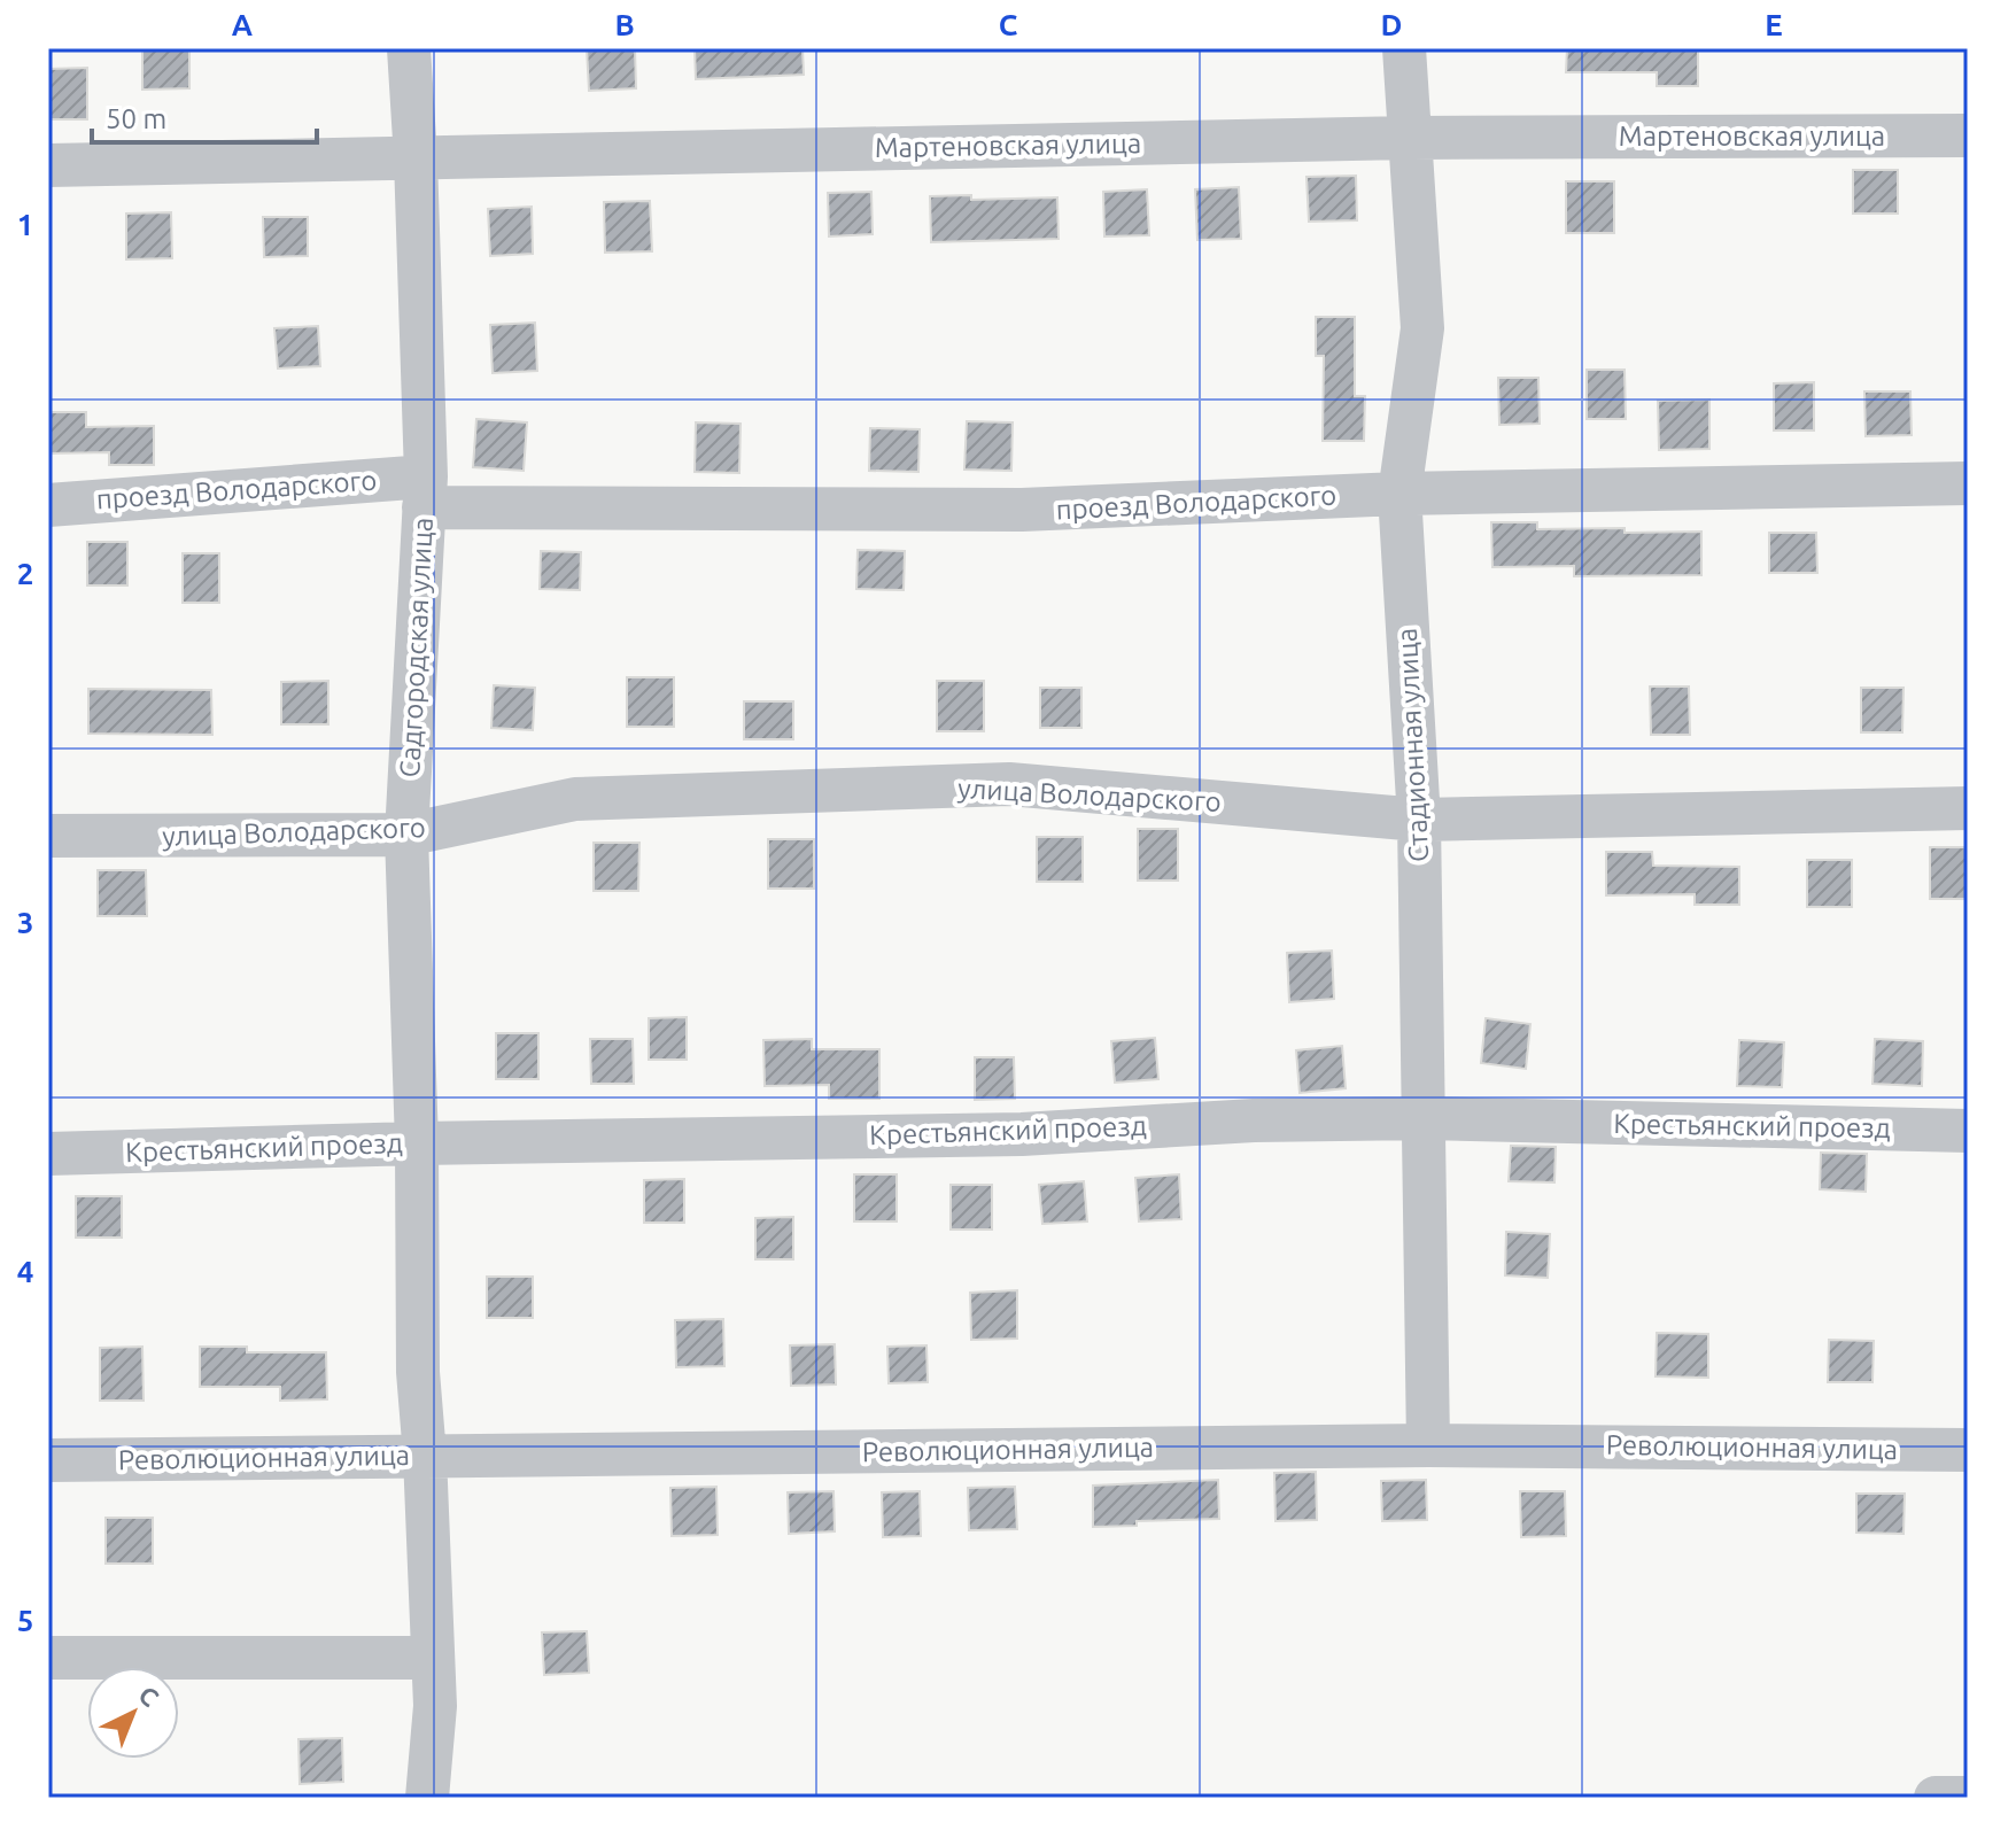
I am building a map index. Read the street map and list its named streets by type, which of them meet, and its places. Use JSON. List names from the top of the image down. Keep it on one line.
{"streets":{"street":["Мартеновская улица","проезд Володарского","Садгородская улица","Стадионная улица","улица Володарского","Крестьянский проезд","Революционная улица"]},"crossings":[["Мартеновская улица","Садгородская улица"],["Мартеновская улица","Стадионная улица"],["проезд Володарского","Садгородская улица"],["проезд Володарского","Стадионная улица"],["Садгородская улица","улица Володарского"],["Садгородская улица","Крестьянский проезд"],["Садгородская улица","Революционная улица"],["Стадионная улица","улица Володарского"],["Стадионная улица","Крестьянский проезд"],["Стадионная улица","Революционная улица"]],"scale_bar":"50 m","north":"top right","grid":{"columns":["A","B","C","D","E"],"rows":["1","2","3","4","5"]}}
